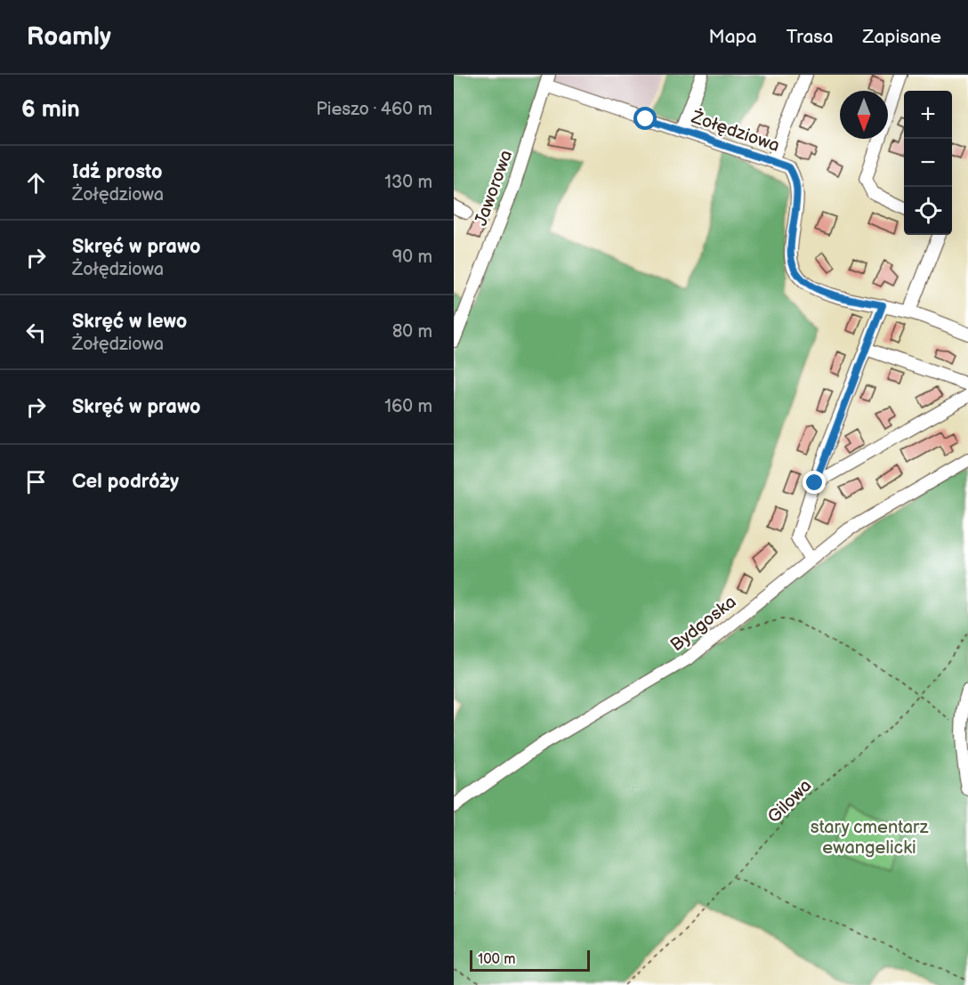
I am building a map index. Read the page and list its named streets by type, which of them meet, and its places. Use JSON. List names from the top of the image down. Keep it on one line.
{"streets":{"street":["Żołędziowa","Jaworowa","Bydgoska"],"path":["Gilowa"]},"crossings":[["Żołędziowa","Jaworowa"]],"parks":["stary cmentarz ewangelicki"],"scale_bar":"100 m","north":"bottom","page":{"header":"Roamly","nav":["Mapa","Trasa","Zapisane"],"heading":["6 min","Pieszo · 460 m"],"map_buttons":["+","−"],"list":[["Idź prosto","Żołędziowa","130 m"],["Skręć w prawo","Żołędziowa","90 m"],["Skręć w lewo","Żołędziowa","80 m"],["Skręć w prawo","160 m"],"Cel podróży"],"scale":"100 m"}}
